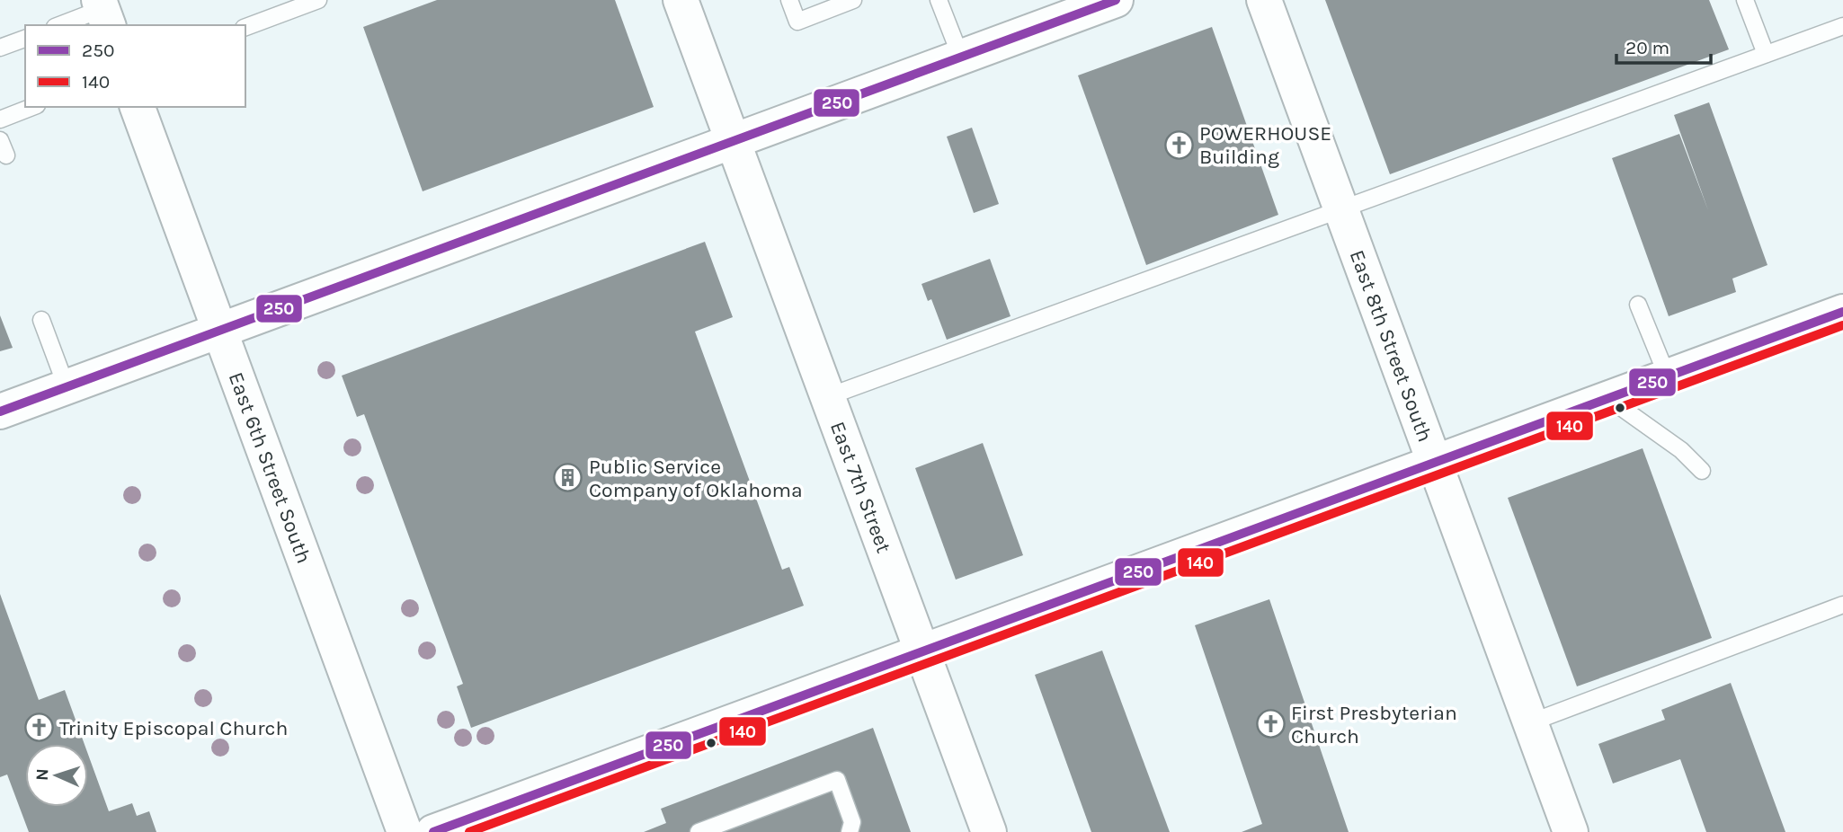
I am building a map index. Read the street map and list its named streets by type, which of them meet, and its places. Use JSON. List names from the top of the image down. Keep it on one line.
{"streets":{"main road":["East 8th Street South","East 6th Street South","East 7th Street"]},"places":{"church":["POWERHOUSE Building","First Presbyterian Church","Trinity Episcopal Church"],"building":["Public Service Company of Oklahoma"]},"lines":["transit line 250","transit line 140"],"legend":["250","140"],"scale_bar":"20 m","north":"left"}
